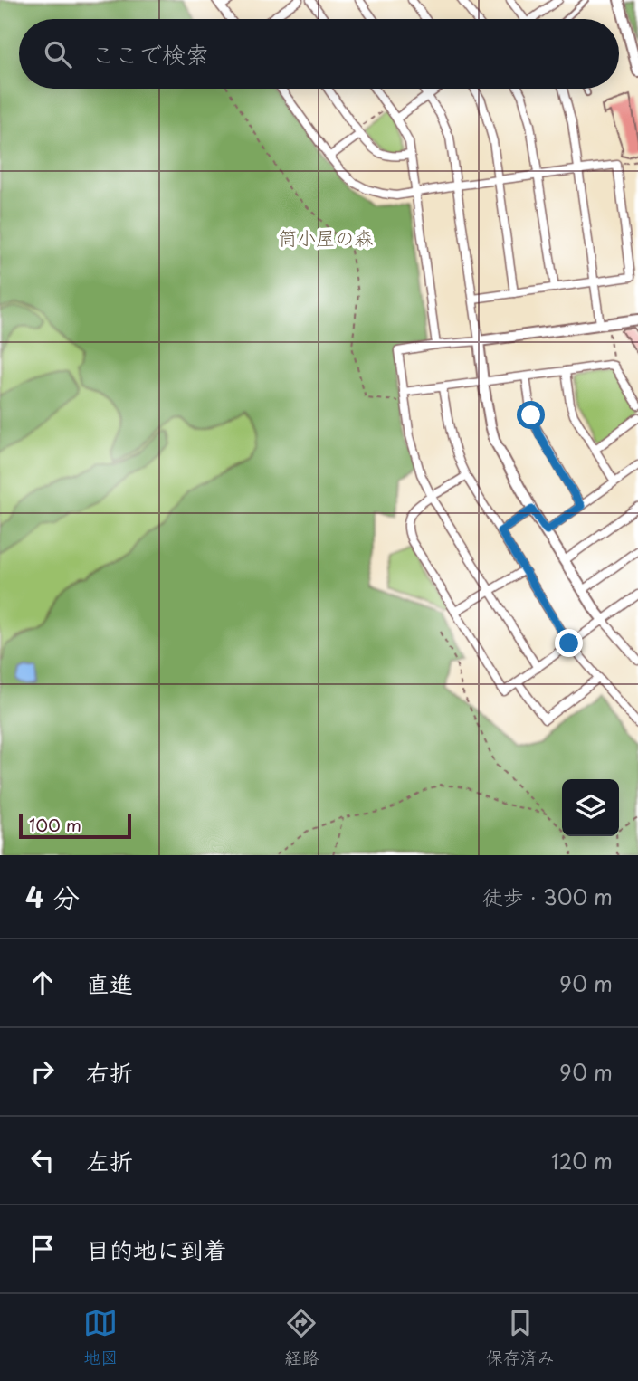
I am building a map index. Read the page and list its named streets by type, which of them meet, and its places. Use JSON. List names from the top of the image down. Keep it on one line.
{"parks":["筒小屋の森"],"scale_bar":"100 m","page":{"search":"ここで検索","scale":"100 m","heading":["4 分","徒歩 · 300 m"],"list":[["直進","90 m"],["右折","90 m"],["左折","120 m"],"目的地に到着"],"nav":["地図","経路","保存済み"]}}
